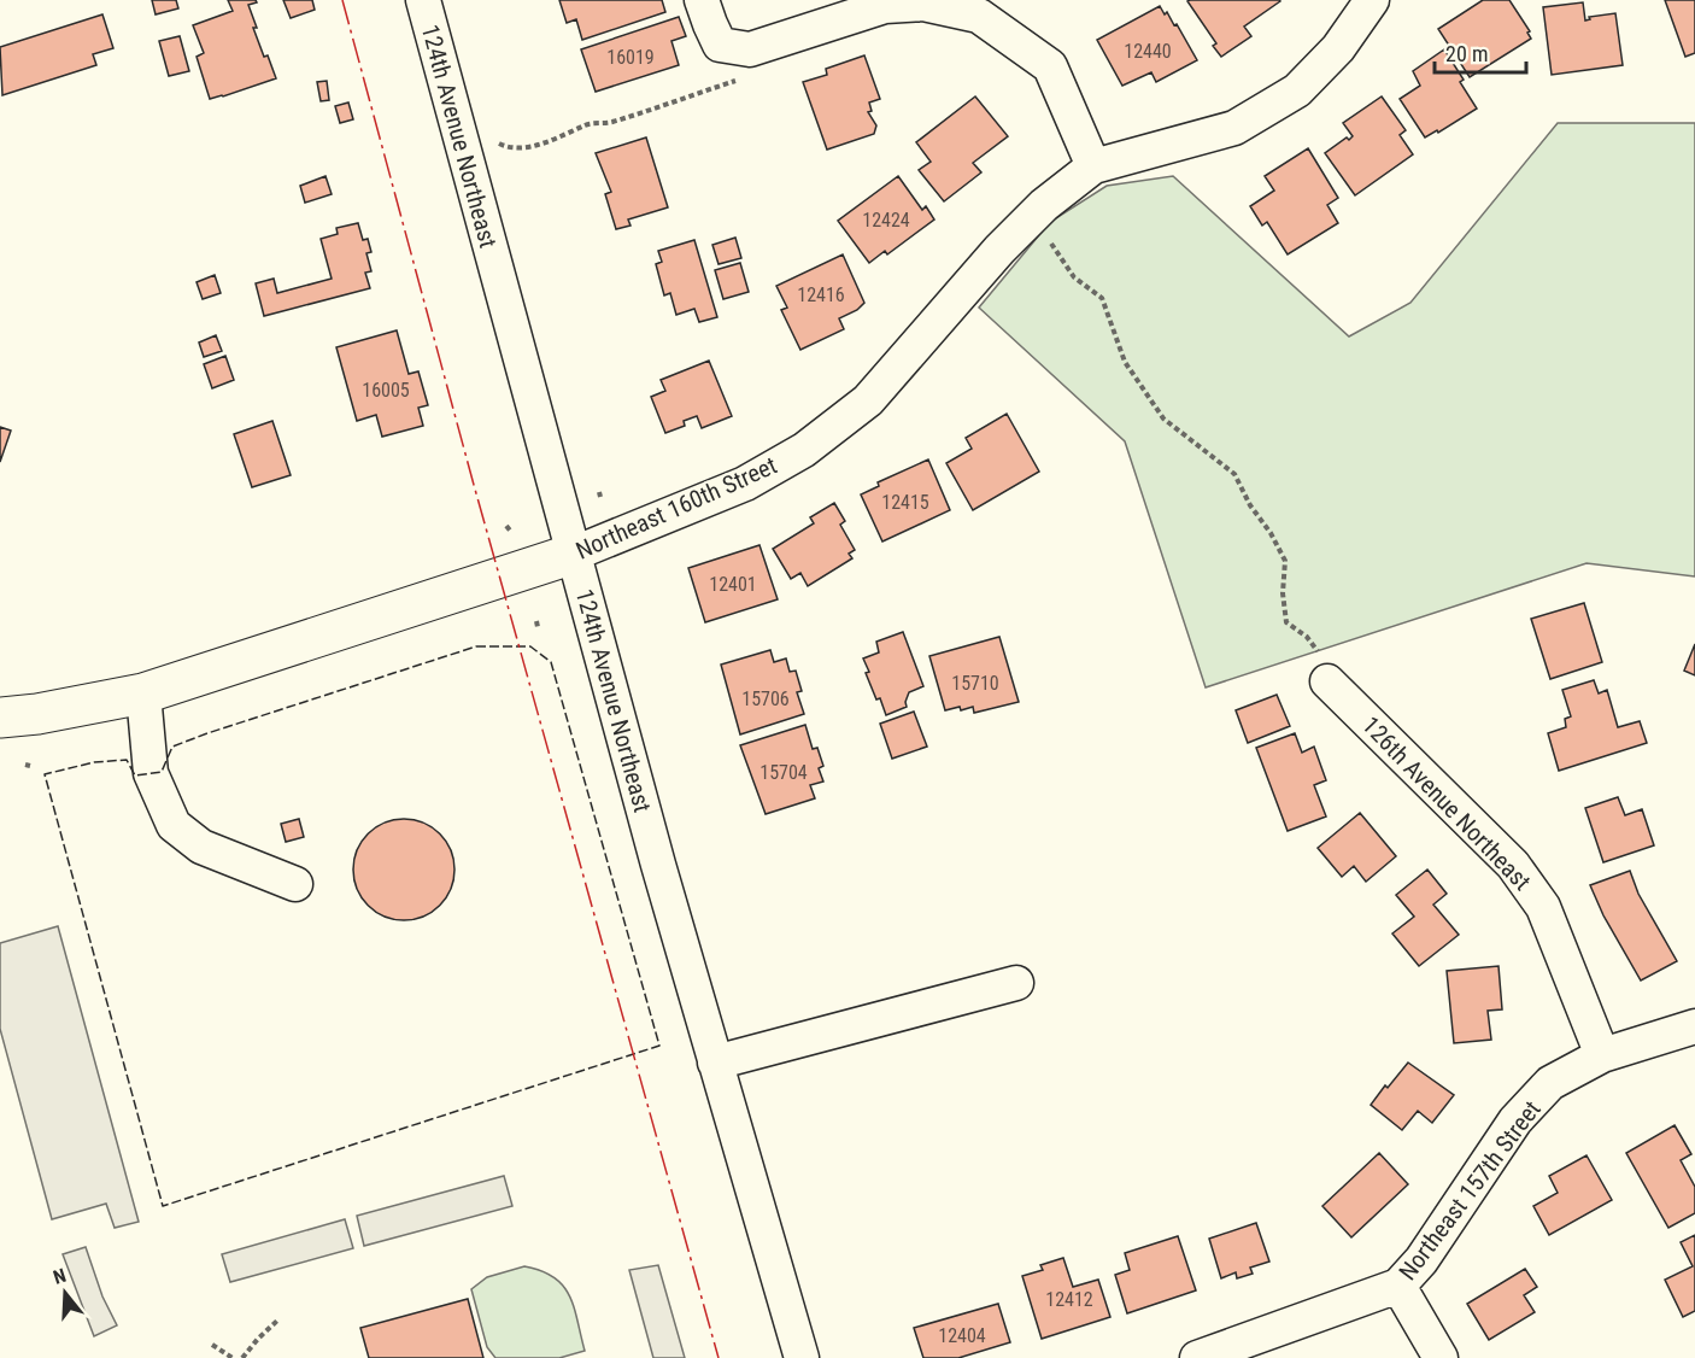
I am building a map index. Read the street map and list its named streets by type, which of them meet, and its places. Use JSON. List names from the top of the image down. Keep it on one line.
{"streets":{"main road":["Northeast 160th Street"],"street":["124th Avenue Northeast","126th Avenue Northeast","Northeast 157th Street"]},"crossings":[["124th Avenue Northeast","Northeast 160th Street"],["126th Avenue Northeast","Northeast 157th Street"]],"house_numbers":["12440","16019","12424","12416","16005","12415","12401","15710","15706","15704","12412","12404"],"scale_bar":"20 m","north":"top"}
